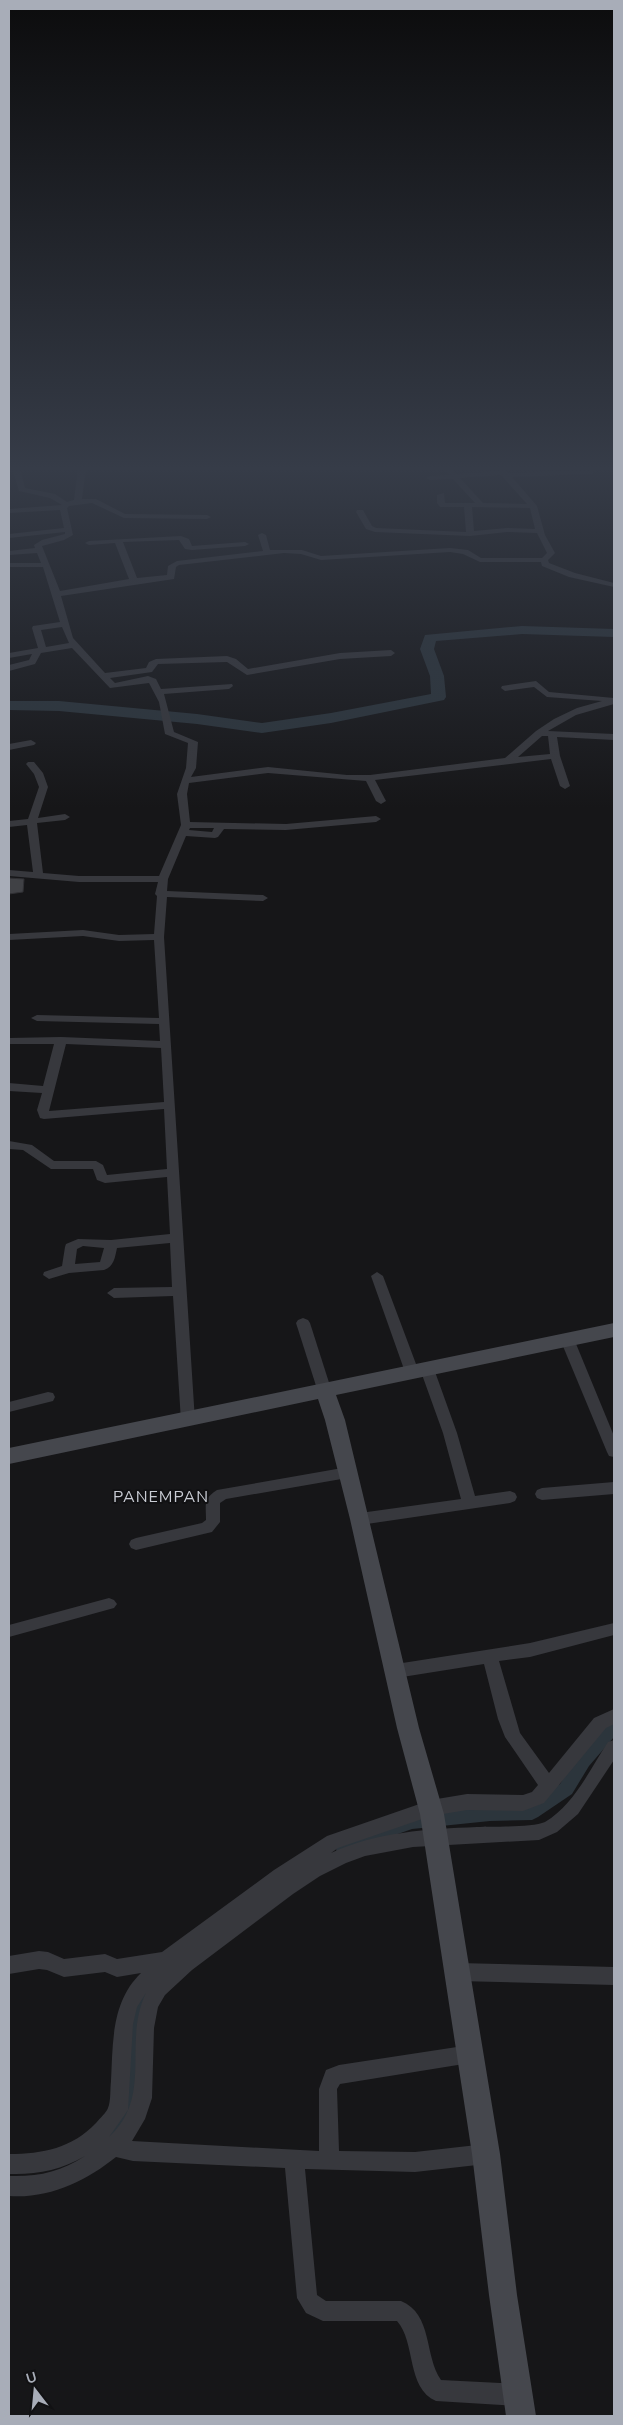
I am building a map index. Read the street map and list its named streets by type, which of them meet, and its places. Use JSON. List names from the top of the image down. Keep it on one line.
{"districts":["PANEMPAN"],"north":"top"}
